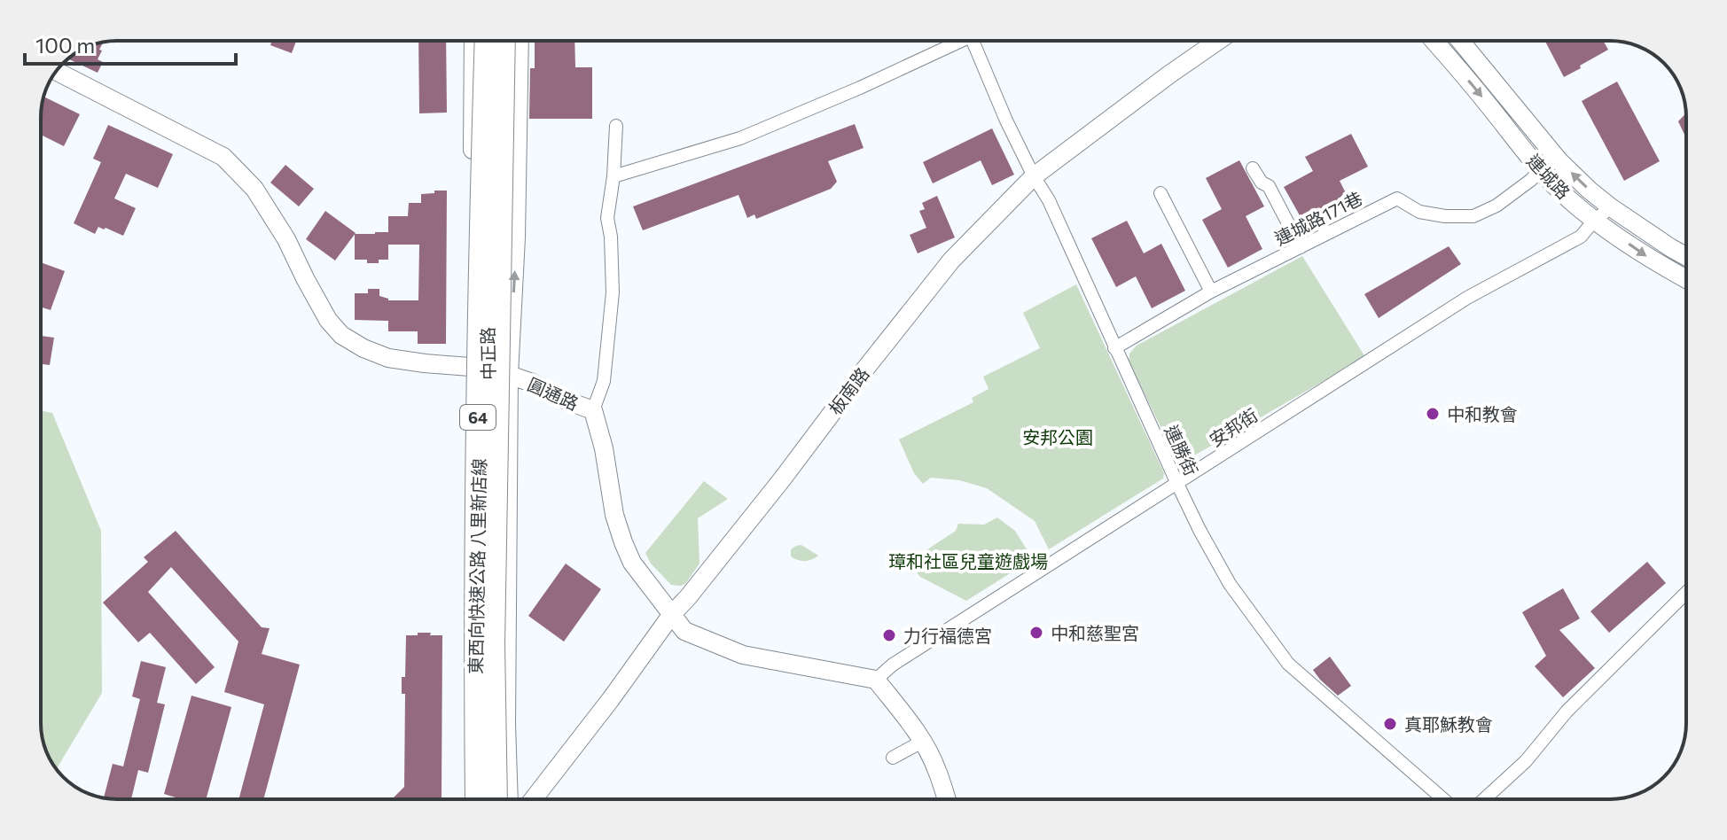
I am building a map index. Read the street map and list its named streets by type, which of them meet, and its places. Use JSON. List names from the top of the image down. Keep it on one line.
{"streets":{"highway":["64","東西向快速公路 八里新店線"],"main road":["連城路","中正路","板南路","圓通路"],"street":["連城路171巷","安邦街","連勝街"]},"crossings":[["連城路","連城路171巷"],["連城路","安邦街"],["連城路171巷","連勝街"],["中正路","圓通路"],["板南路","圓通路"],["板南路","連勝街"],["圓通路","安邦街"],["安邦街","連勝街"]],"parks":["安邦公園","璋和社區兒童遊戲場"],"places":["中和教會","中和慈聖宮","力行福德宮","真耶穌教會"],"scale_bar":"100 m"}
